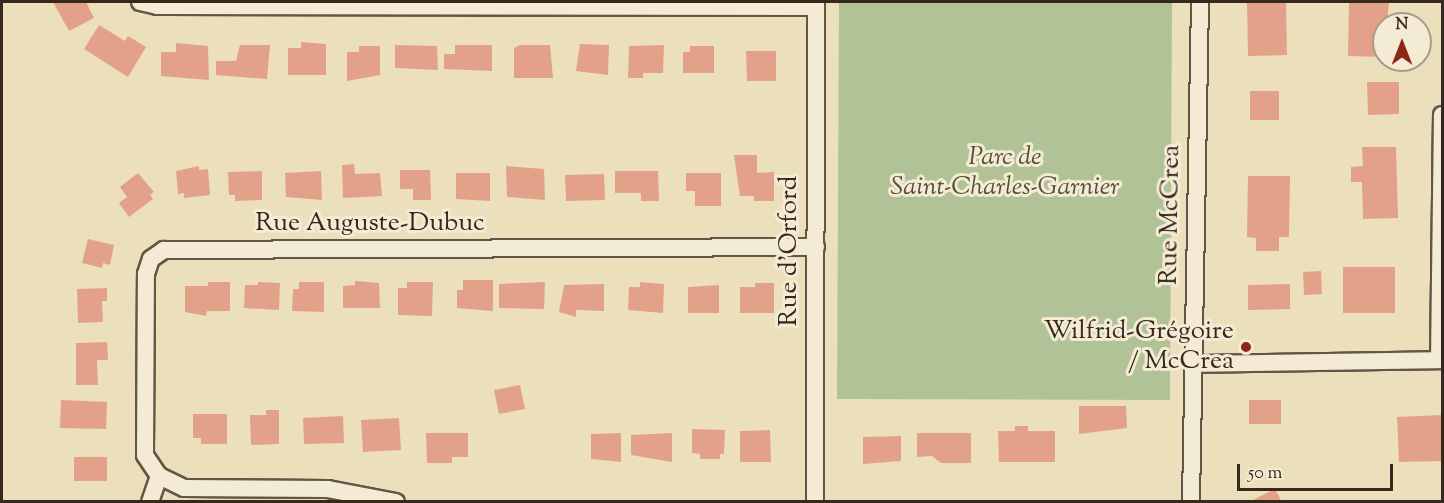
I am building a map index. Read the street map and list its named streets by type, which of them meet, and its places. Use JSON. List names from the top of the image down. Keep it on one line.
{"streets":{"street":["Rue McCrea","Rue Auguste-Dubuc","Rue d'Orford"]},"crossings":[["Rue Auguste-Dubuc","Rue d'Orford"]],"parks":["Parc de Saint-Charles-Garnier"],"places":["Wilfrid-Grégoire / McCrea"],"scale_bar":"50 m","north":"top"}
